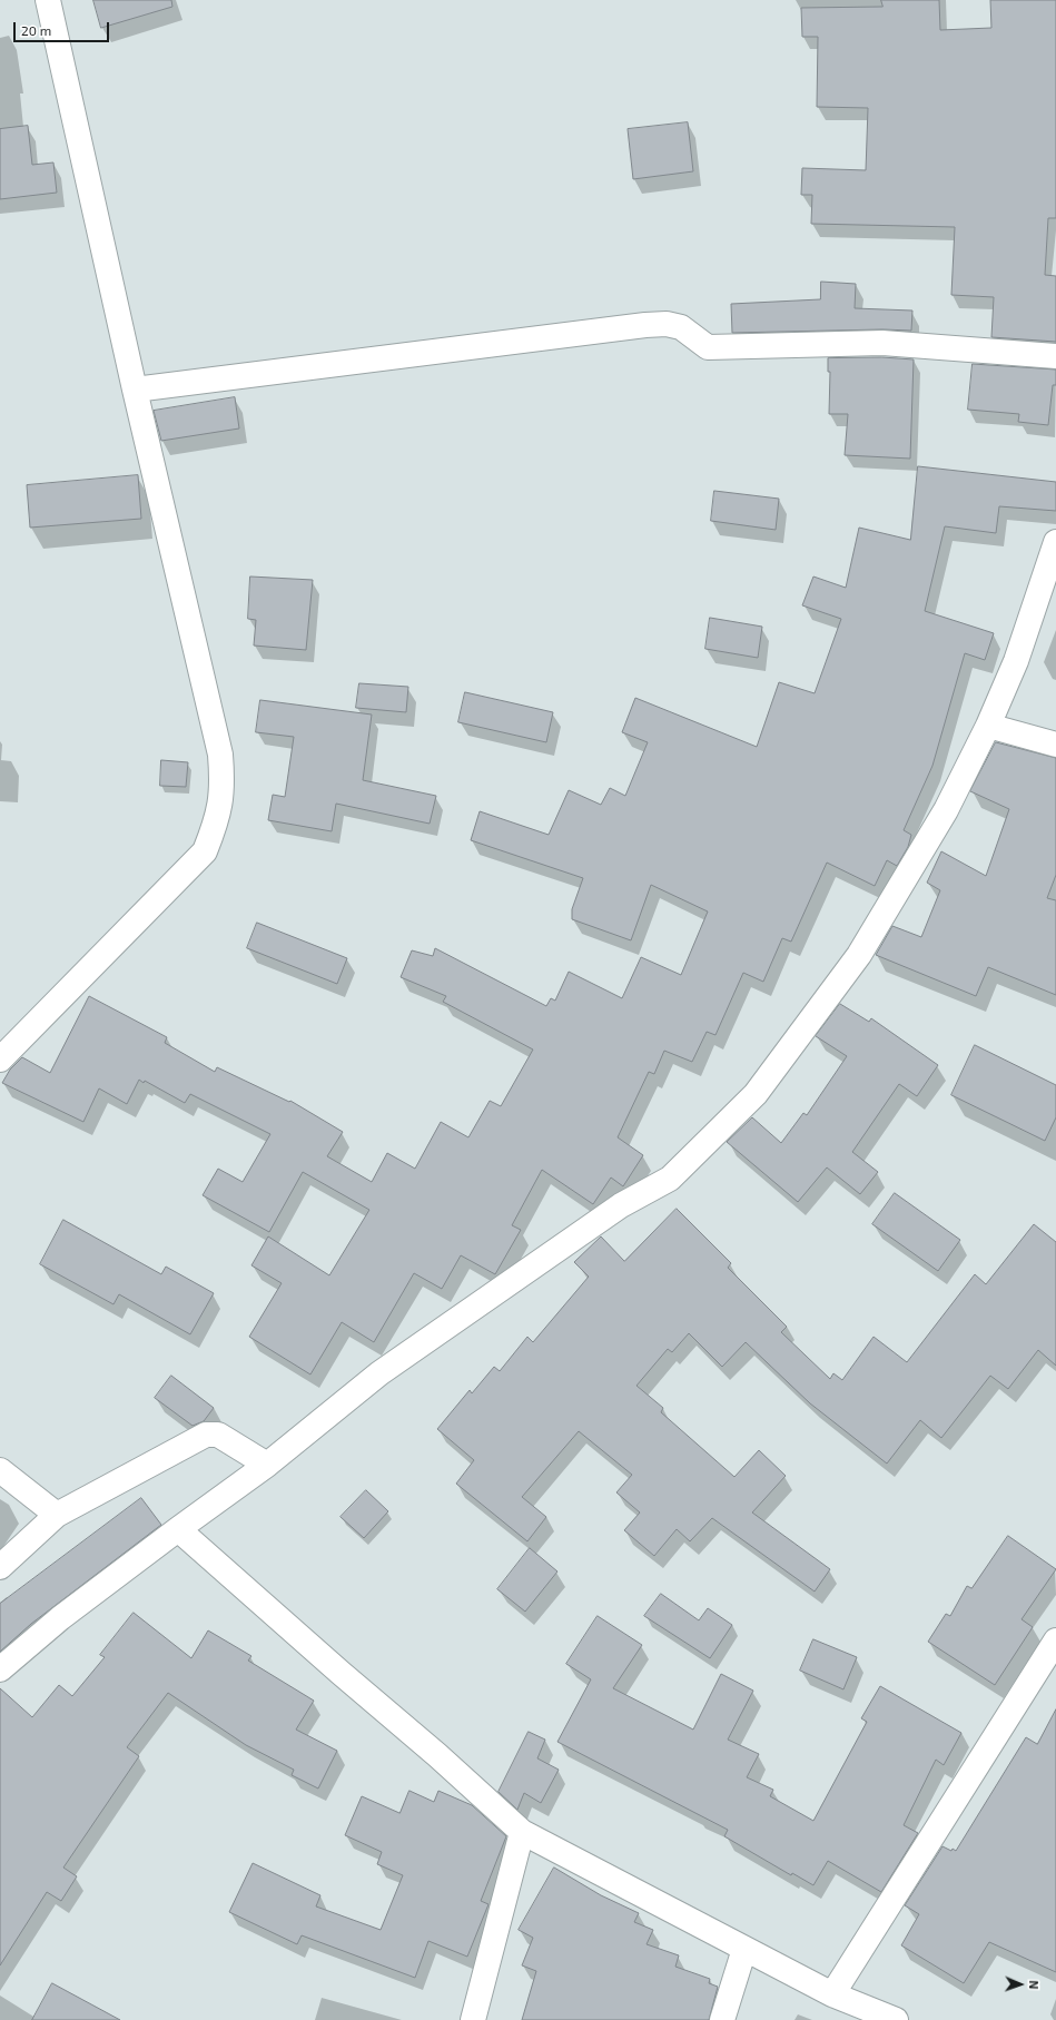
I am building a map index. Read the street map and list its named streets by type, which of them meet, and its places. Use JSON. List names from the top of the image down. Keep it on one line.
{"scale_bar":"20 m","north":"right"}
